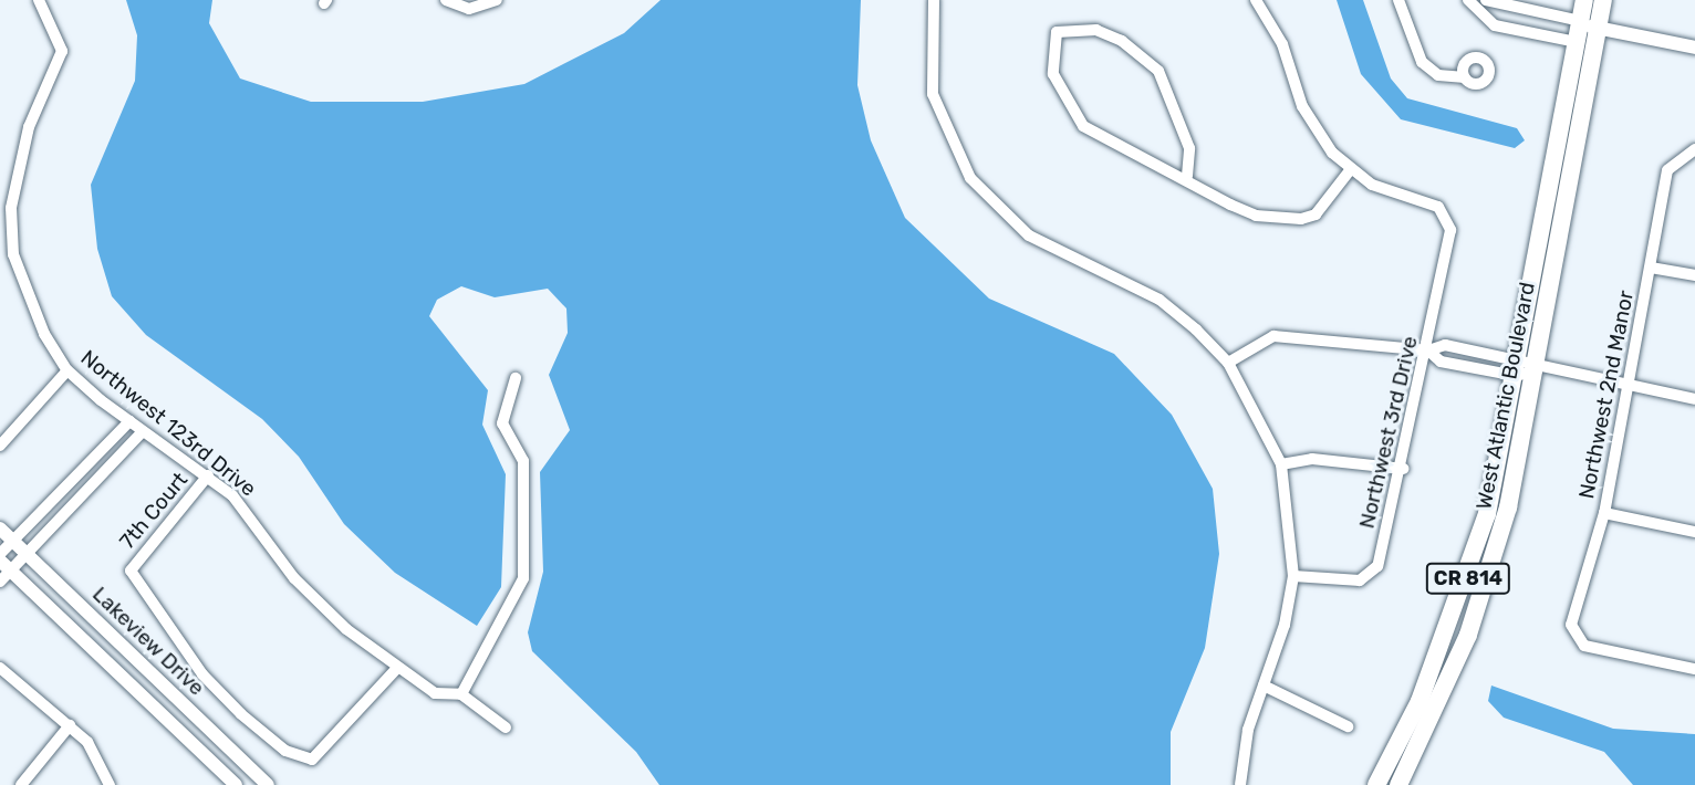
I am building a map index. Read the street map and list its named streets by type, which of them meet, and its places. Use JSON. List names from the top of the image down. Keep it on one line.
{"streets":{"main road":["West Atlantic Boulevard","CR 814"],"street":["Northwest 2nd Manor","Northwest 123rd Drive","Northwest 3rd Drive","7th Court","Lakeview Drive"]},"crossings":[["Northwest 123rd Drive","7th Court"]]}
